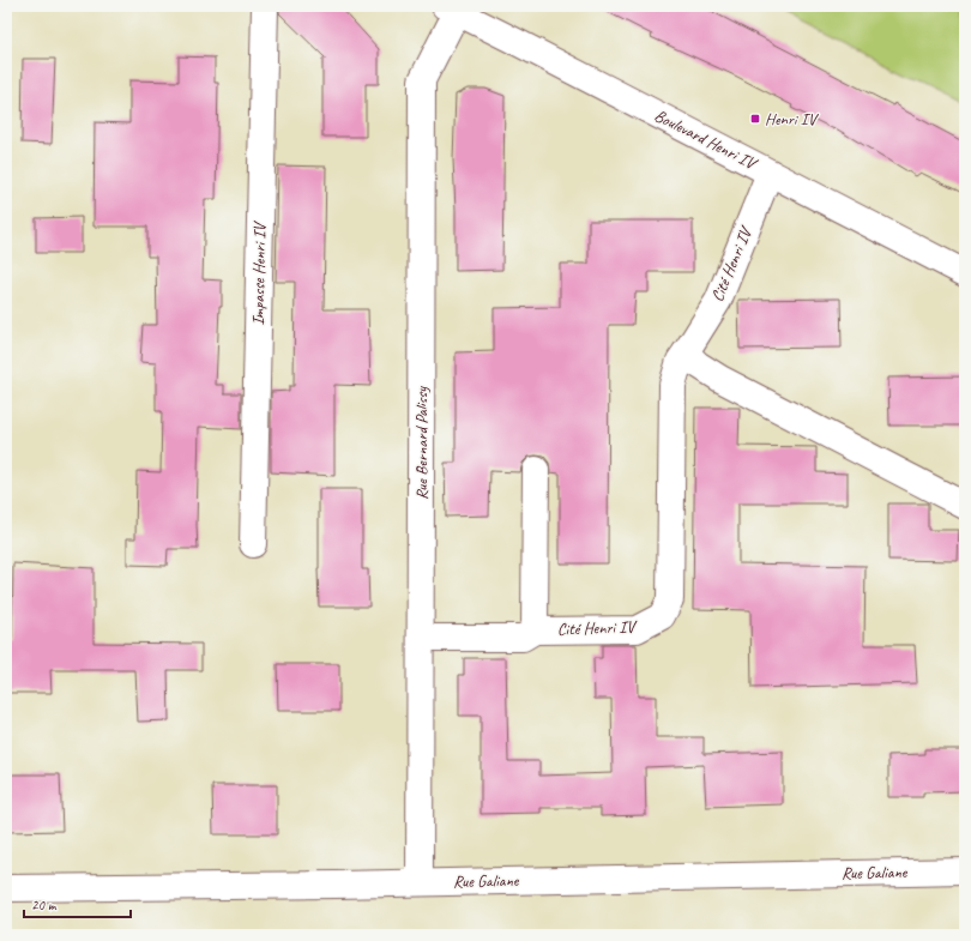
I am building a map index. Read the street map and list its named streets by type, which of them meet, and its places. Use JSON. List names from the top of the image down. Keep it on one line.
{"streets":{"street":["Boulevard Henri IV","Cité Henri IV","Impasse Henri IV","Rue Bernard Palissy","Rue Galiane"]},"crossings":[["Boulevard Henri IV","Cité Henri IV"],["Boulevard Henri IV","Rue Bernard Palissy"],["Rue Bernard Palissy","Rue Galiane"]],"places":{"transit":["Henri IV"]},"scale_bar":"20 m"}
